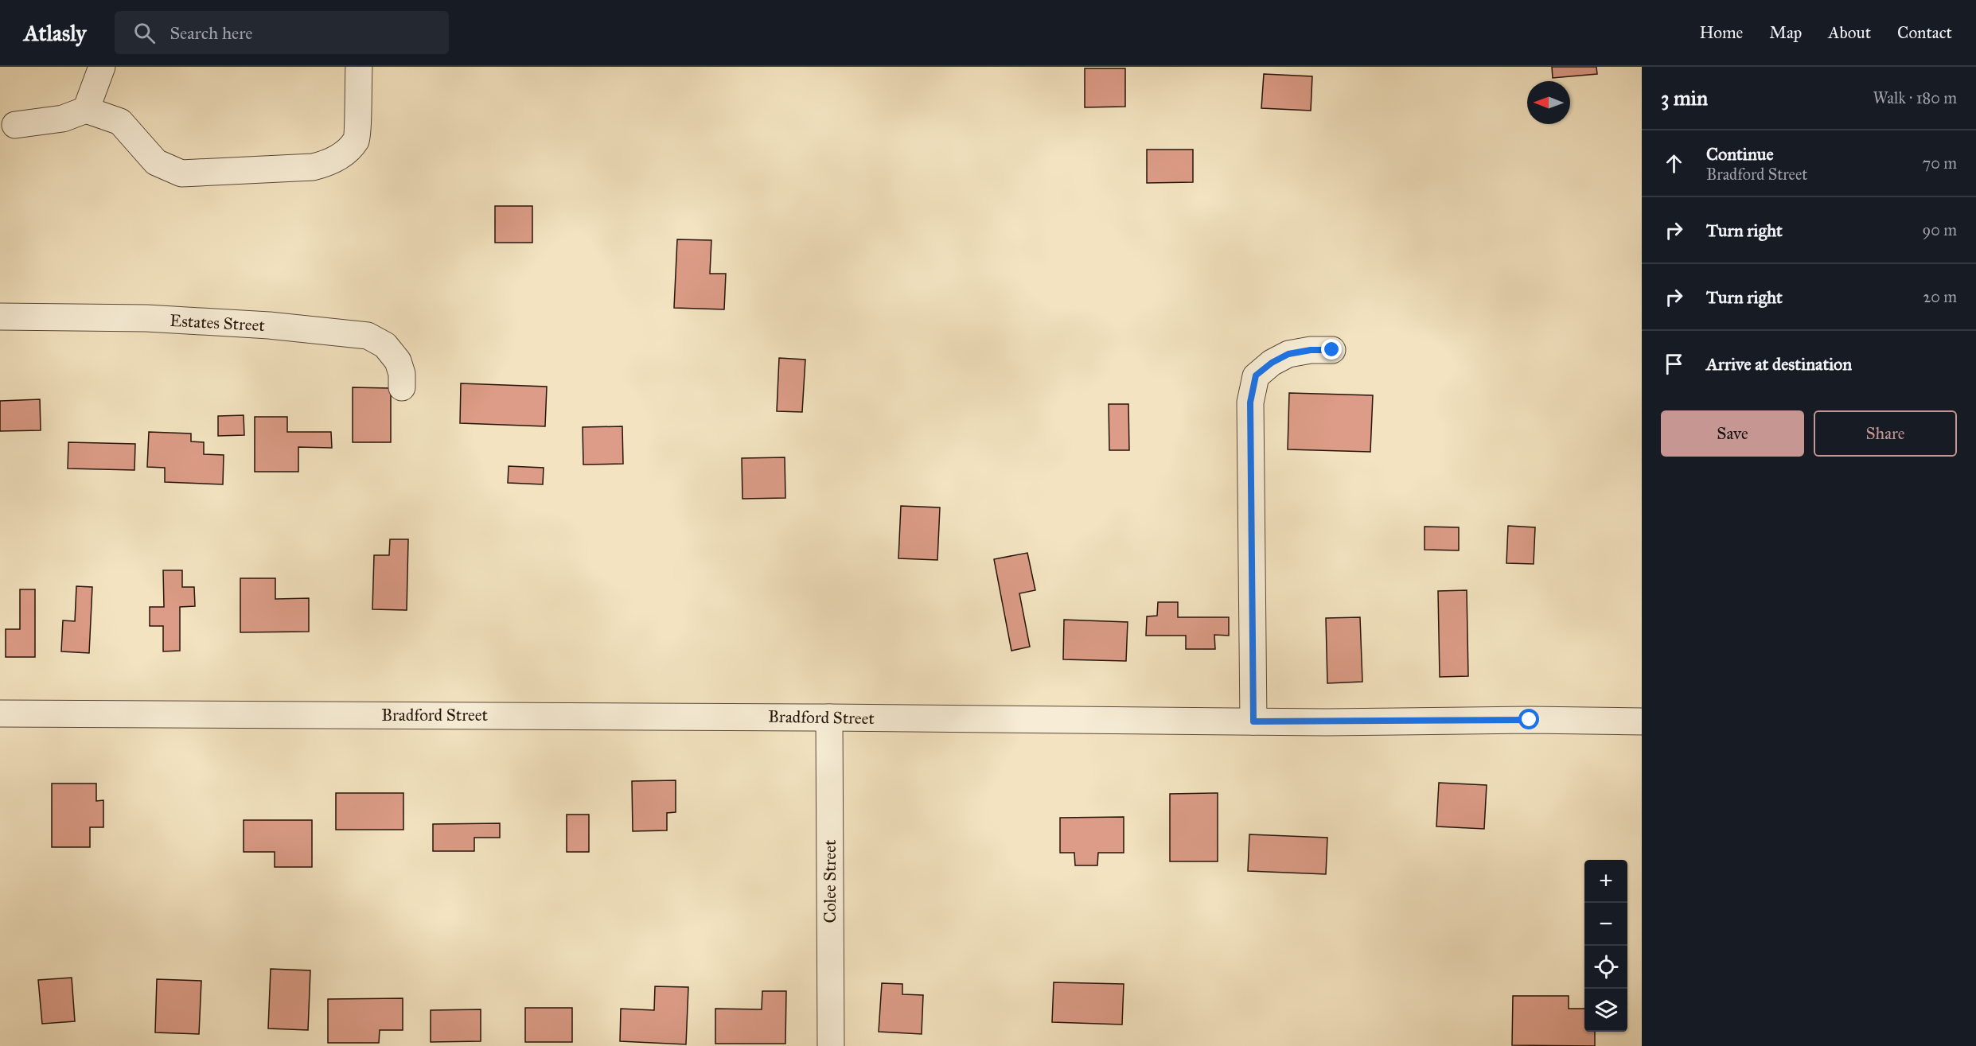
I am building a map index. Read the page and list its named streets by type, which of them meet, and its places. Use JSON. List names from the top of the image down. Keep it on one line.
{"streets":{"street":["Estates Street","Bradford Street","Colee Street"]},"crossings":[["Bradford Street","Colee Street"]],"north":"left","page":{"header":"Atlasly","search":"Search here","nav":["Home","Map","About","Contact"],"heading":["3 min","Walk · 180 m"],"list":[["Continue","Bradford Street","70 m"],["Turn right","90 m"],["Turn right","20 m"],"Arrive at destination"],"buttons":["Save","Share"],"map_buttons":["+","−"]}}
